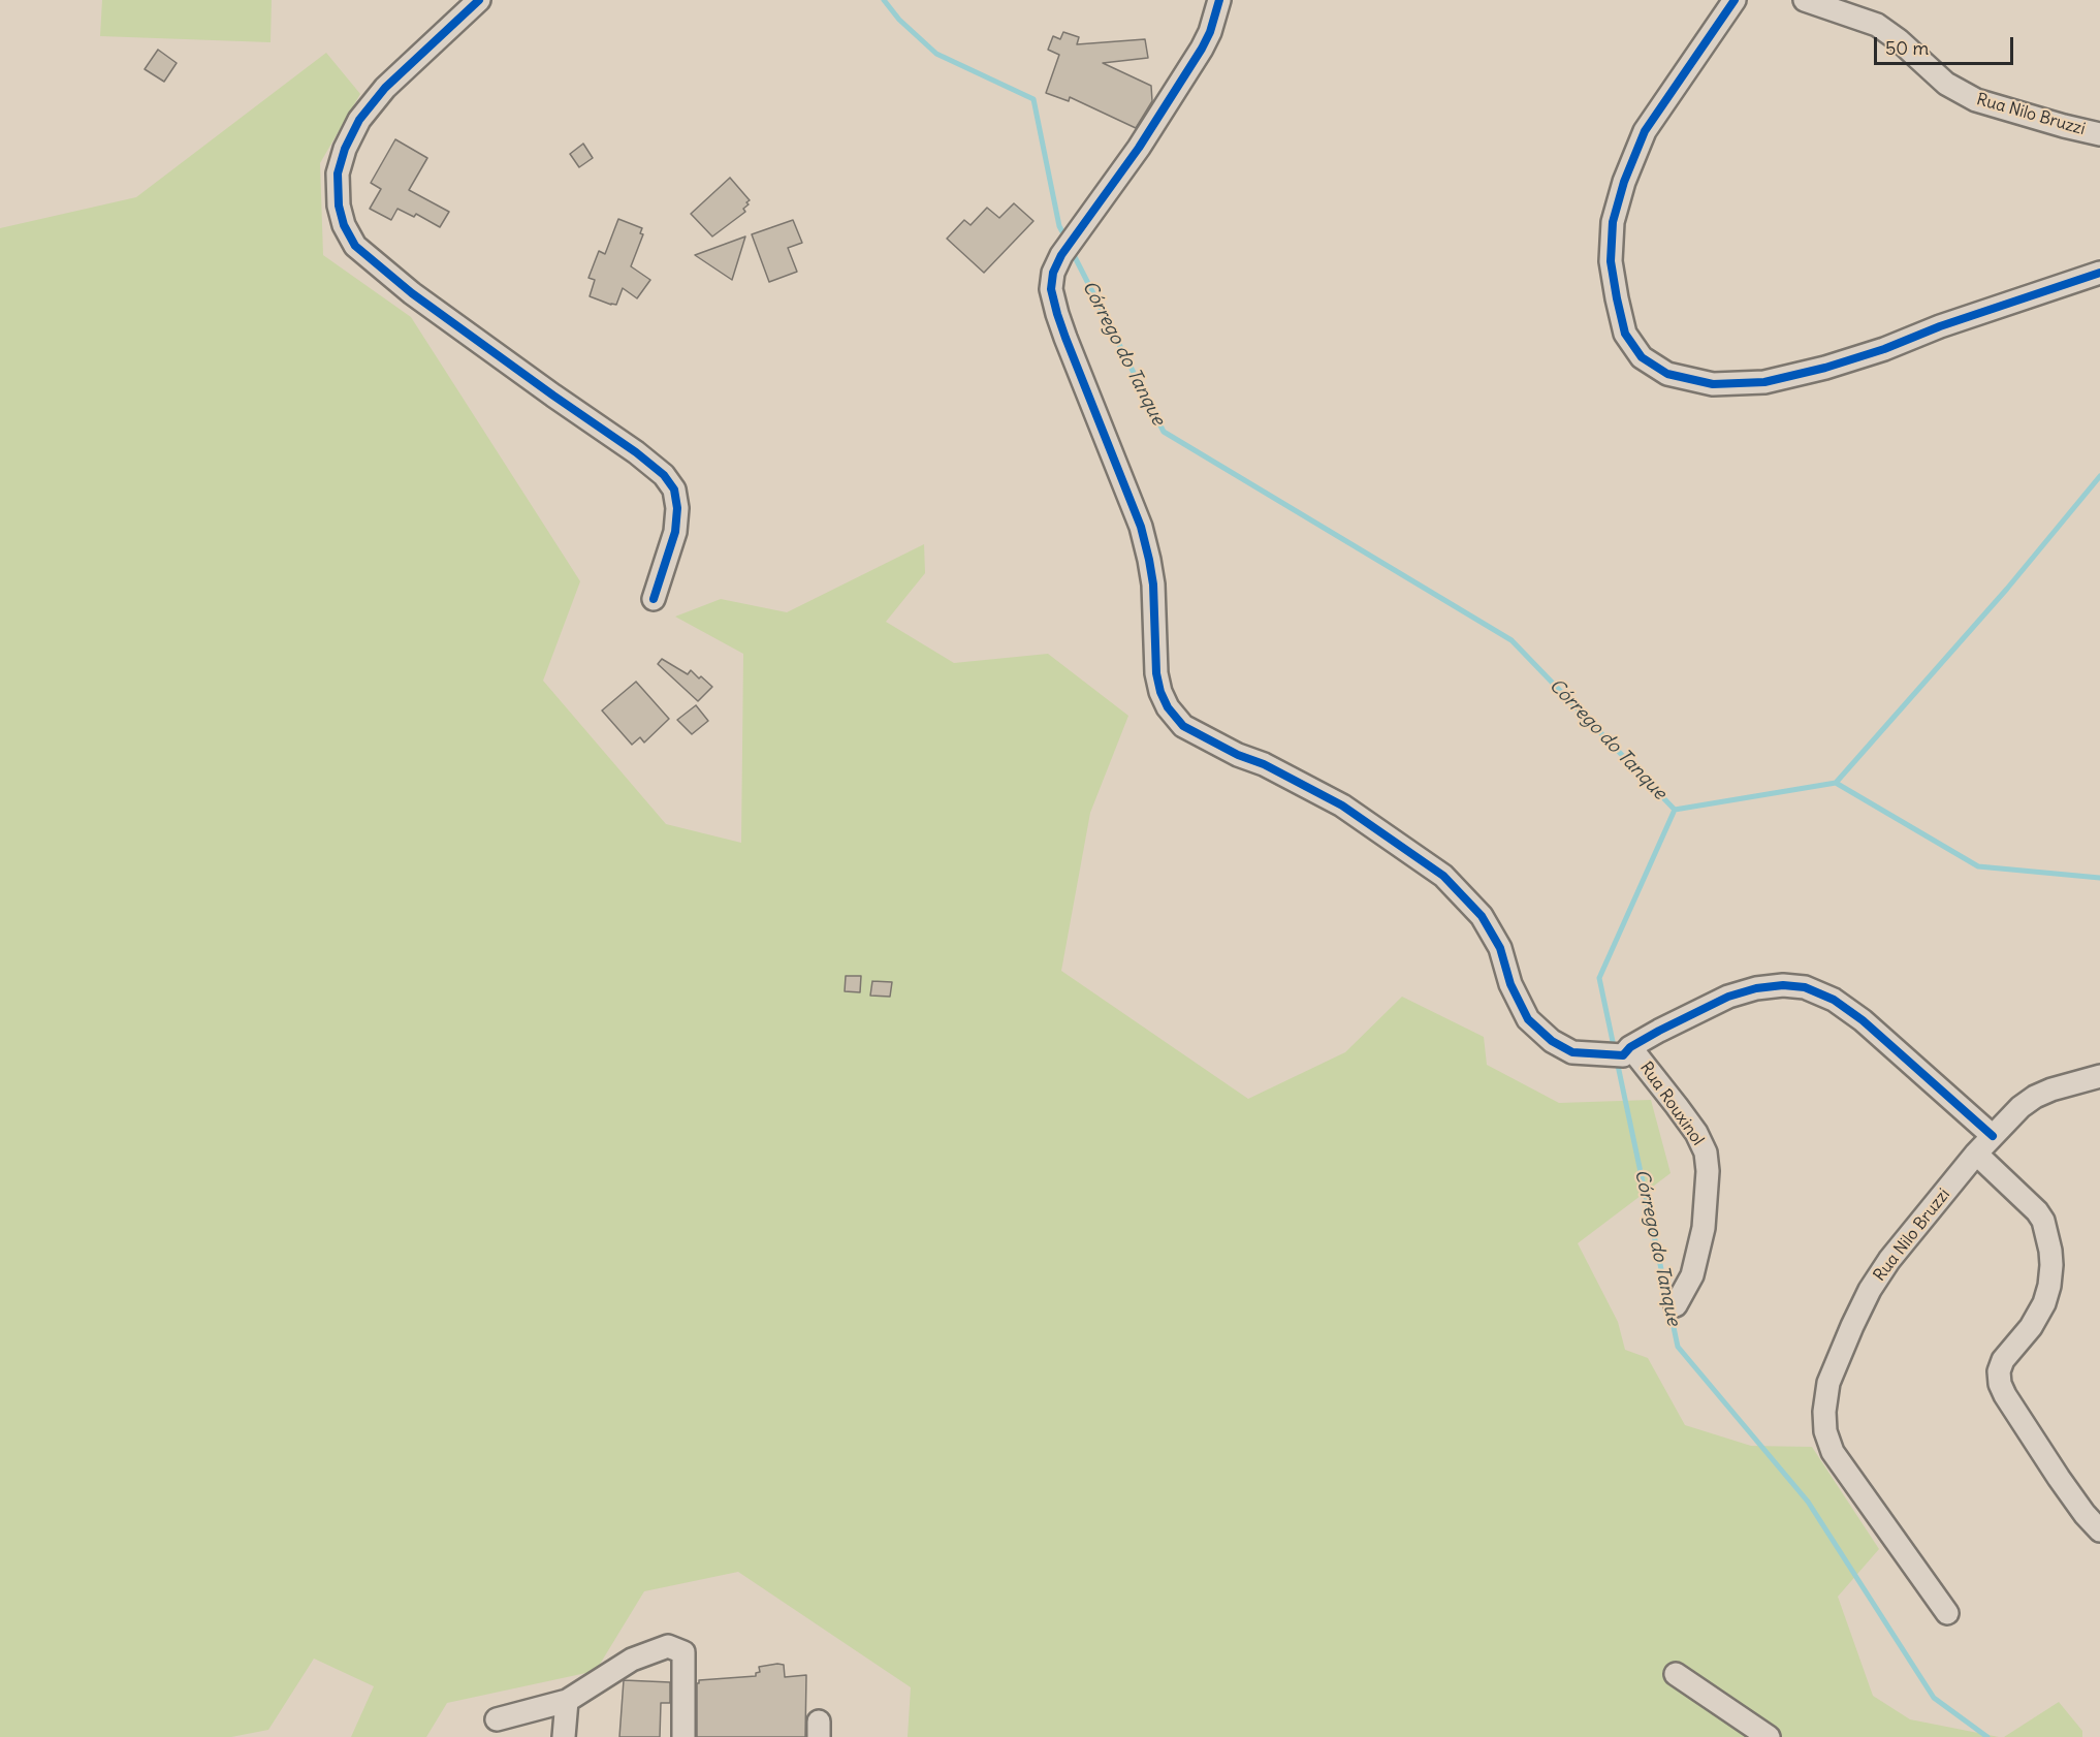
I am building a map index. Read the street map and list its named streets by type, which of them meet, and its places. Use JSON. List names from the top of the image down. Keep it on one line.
{"streets":{"street":["Rua Nilo Bruzzi","Rua Rouxinol"]},"water":["Córrego do Tanque"],"scale_bar":"50 m"}
